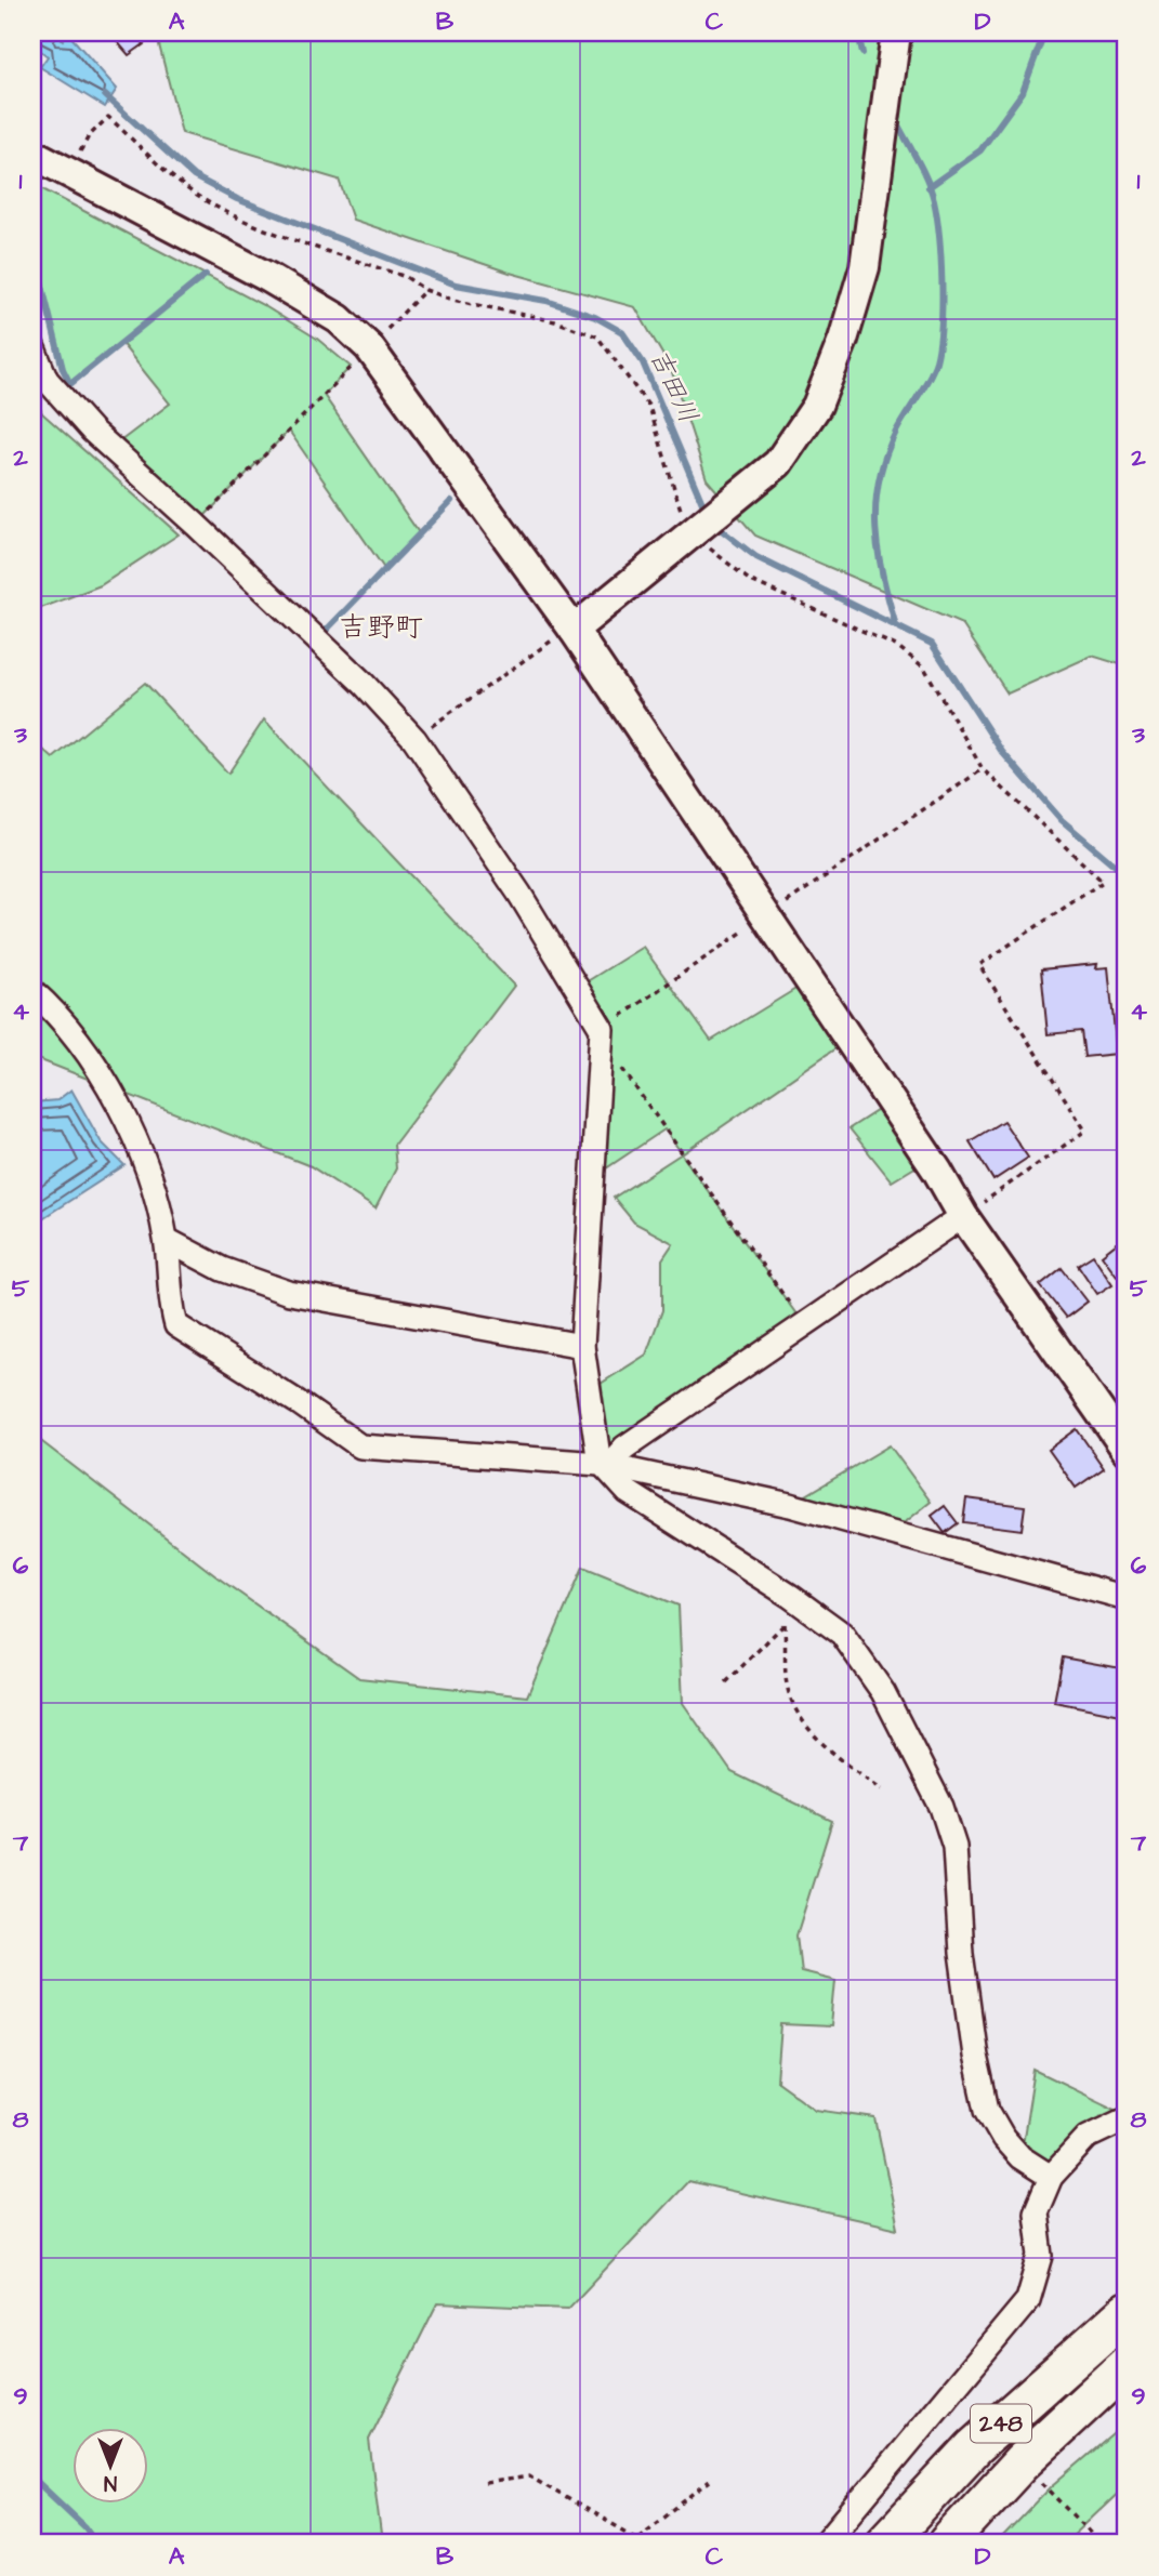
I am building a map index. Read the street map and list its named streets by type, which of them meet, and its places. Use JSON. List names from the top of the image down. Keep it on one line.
{"streets":{"highway":["248"]},"districts":["吉野町"],"water":["吉田川"],"north":"bottom","grid":{"columns":["A","B","C","D"],"rows":["1","2","3","4","5","6","7","8","9"]}}
